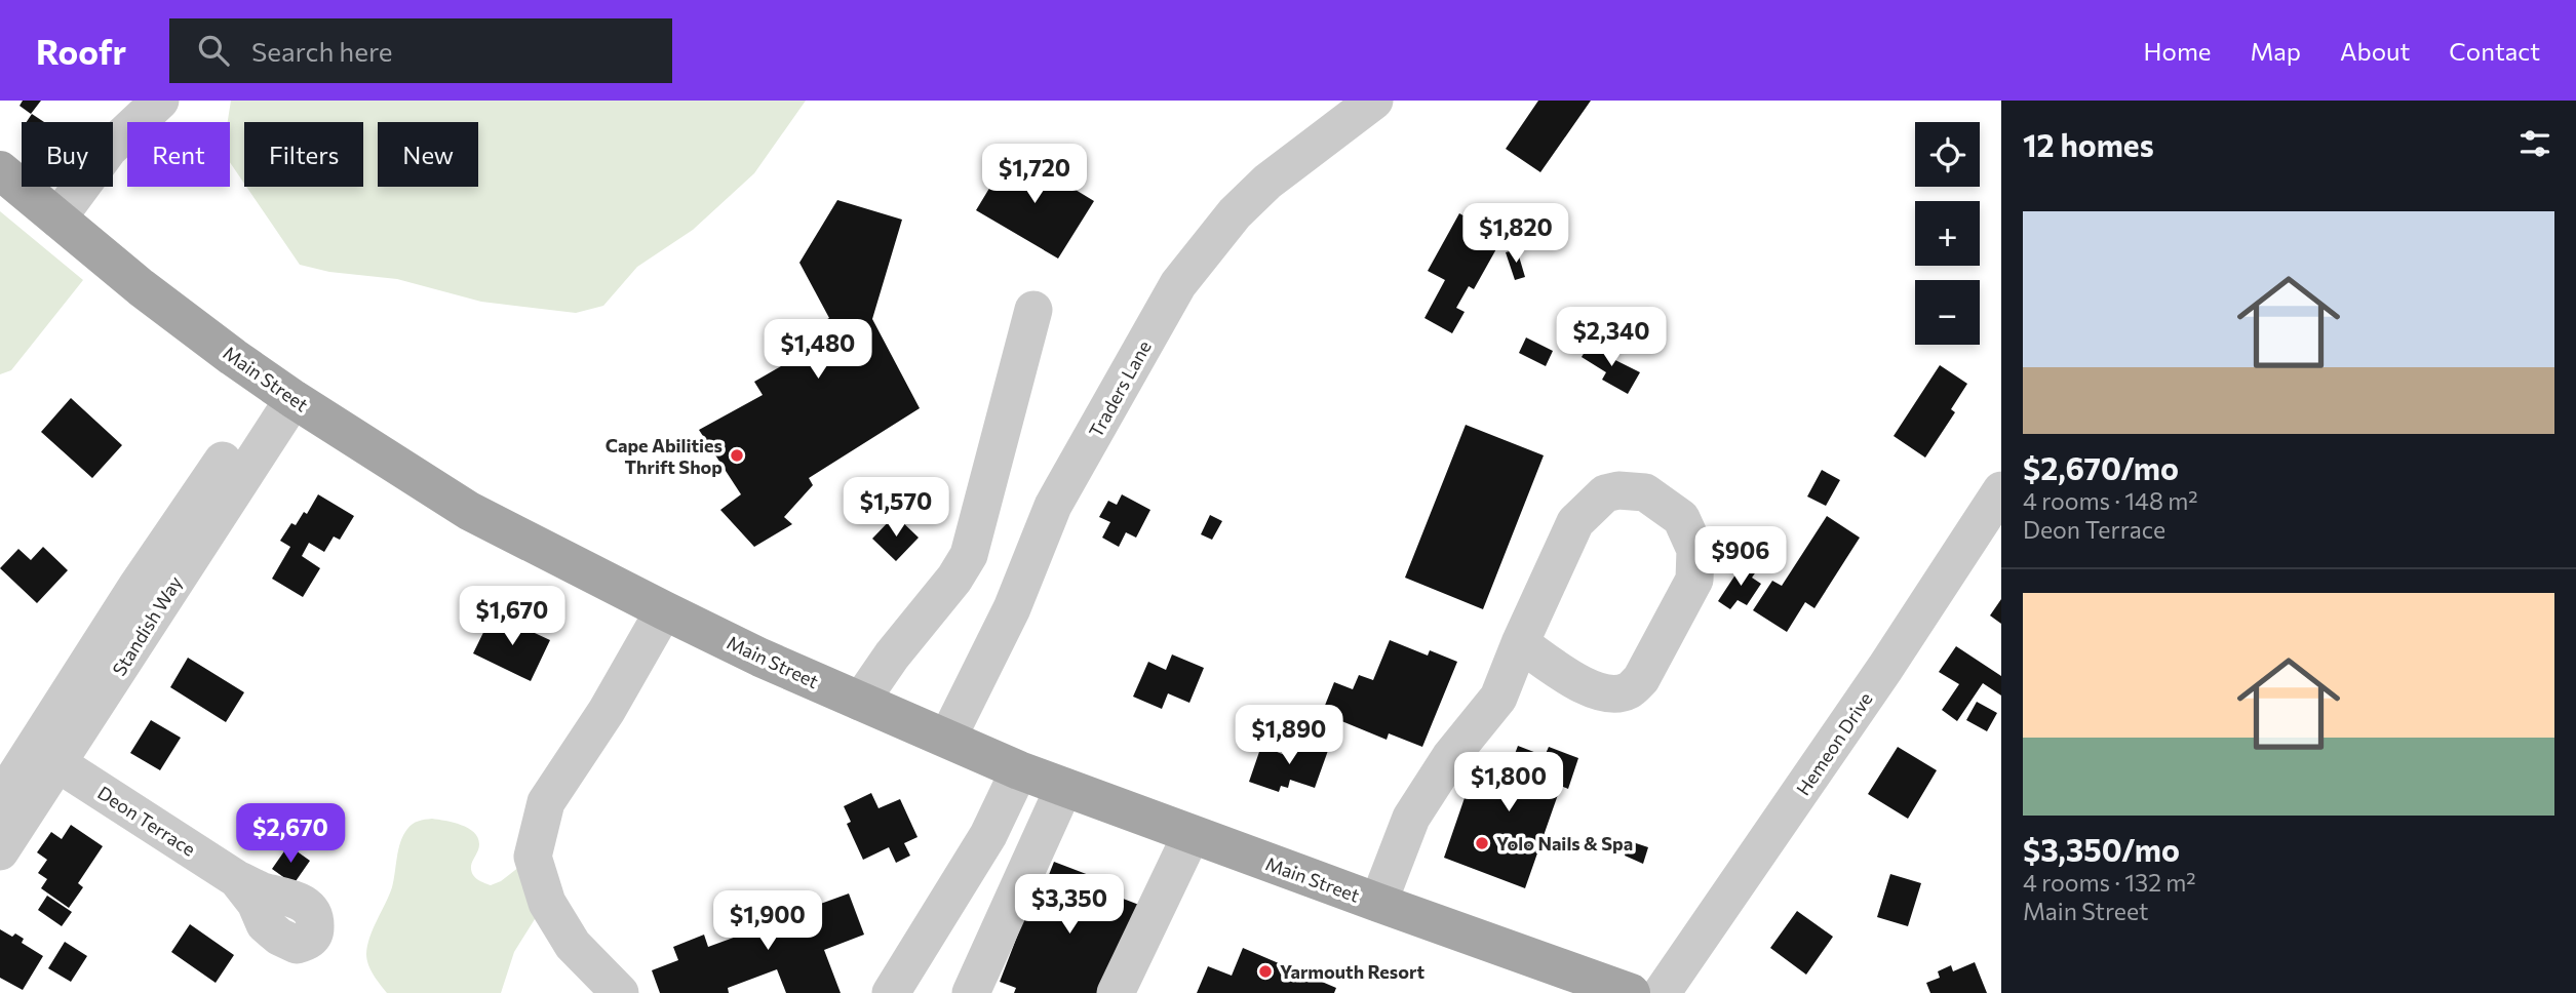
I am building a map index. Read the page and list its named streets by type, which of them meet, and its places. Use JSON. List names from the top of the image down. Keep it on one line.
{"streets":{"main road":["Main Street"],"street":["Traders Lane","Standish Way","Hemeon Drive","Deon Terrace"]},"crossings":[["Main Street","Traders Lane"],["Main Street","Standish Way"],["Standish Way","Deon Terrace"]],"places":["Cape Abilities Thrift Shop","Yolo Nails & Spa","Yarmouth Resort"],"page":{"header":"Roofr","search":"Search here","nav":["Home","Map","About","Contact"],"heading":"12 homes","map_buttons":["+","−"],"chip":["Buy","Rent","Filters","New"],"price":["$1,720","$1,820","$2,340","$1,480","$1,570","$906","$1,670","$1,890","$1,800","$2,670","$3,350","$1,900"],"list":[{"name":"$2,670/mo","note":"4 rooms · 148 m² · Deon Terrace"},{"name":"$3,350/mo","note":"4 rooms · 132 m² · Main Street"}]}}
